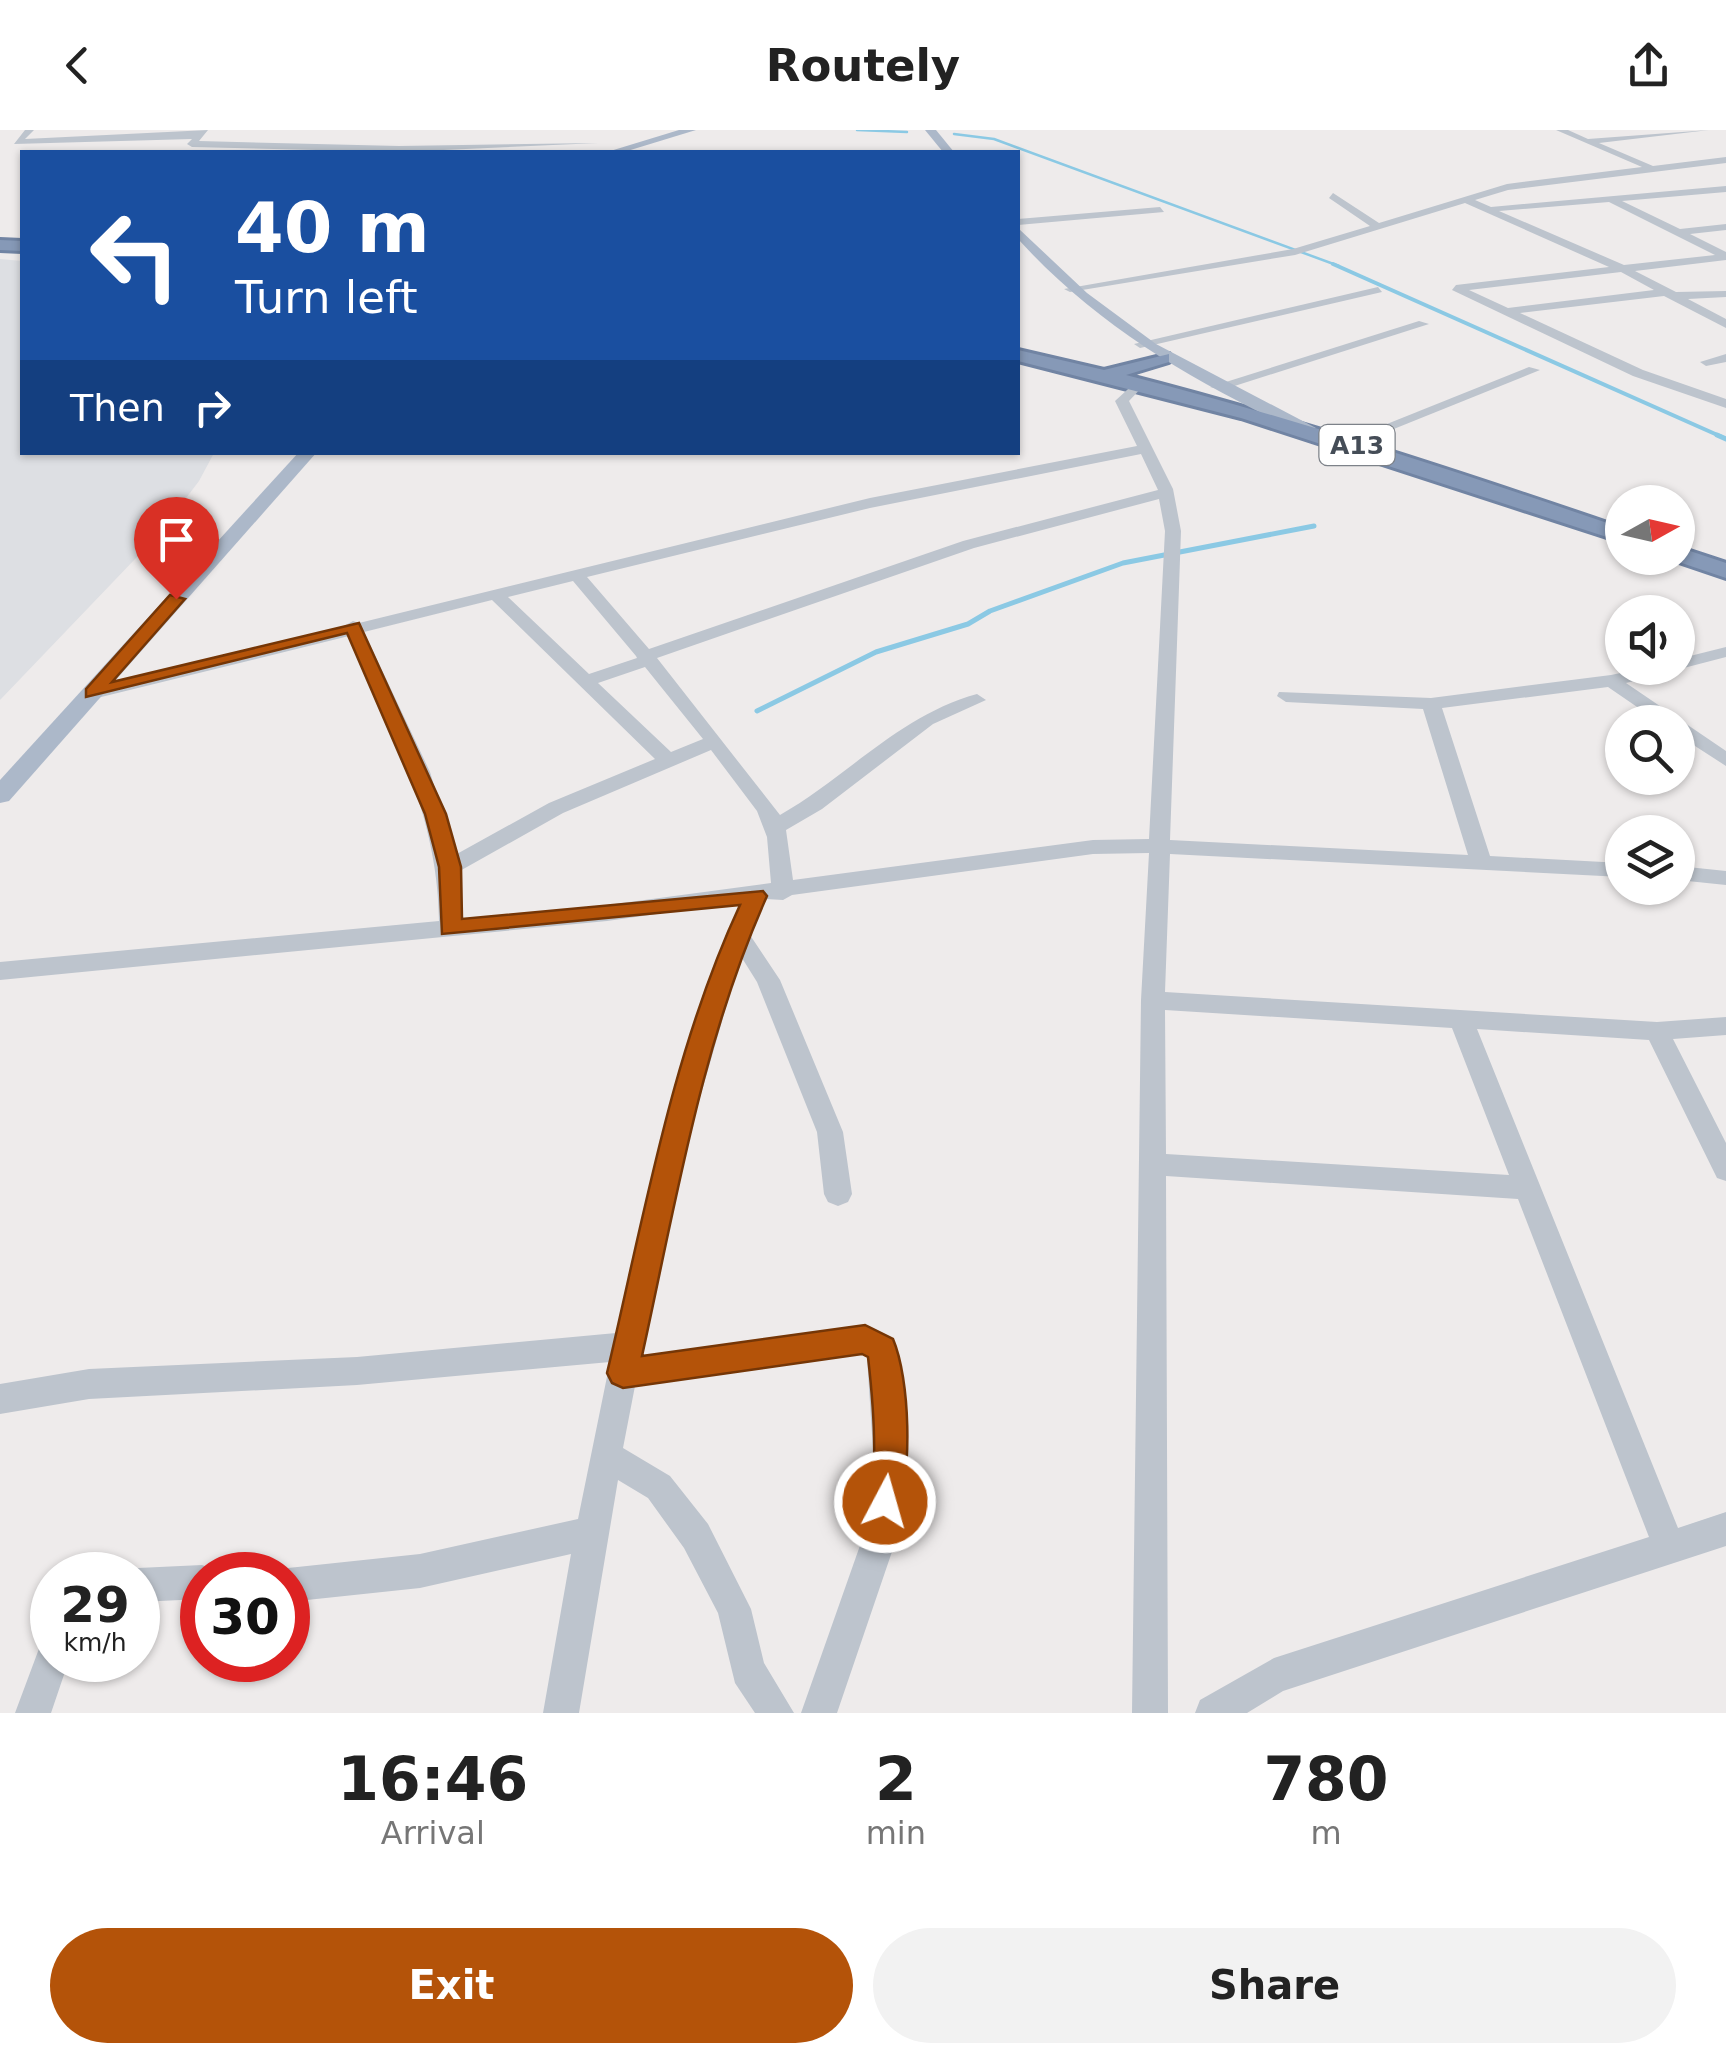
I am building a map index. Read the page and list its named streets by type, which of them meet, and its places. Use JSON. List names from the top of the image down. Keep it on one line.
{"streets":{"highway":["A13"]},"north":"right","page":{"header":"Routely","turn":["40 m","Turn left"],"then":"Then","speed":"29 km/h","limit":"30","eta":["16:46","Arrival","2","min","780","m"],"buttons":["Exit","Share"]}}
